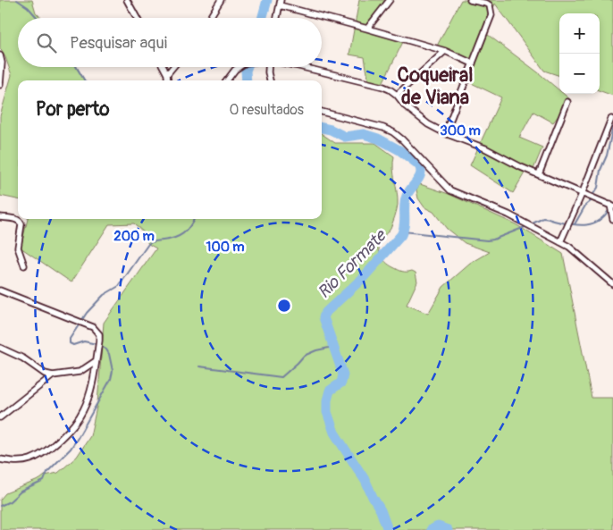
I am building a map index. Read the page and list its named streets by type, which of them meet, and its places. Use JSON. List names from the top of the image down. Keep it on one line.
{"districts":["Coqueiral de Viana"],"water":["Rio Formate"],"page":{"map_buttons":["+","−"],"search":"Pesquisar aqui","heading":["Por perto","0 resultados"]},"rings":["300 m","200 m","100 m"]}
